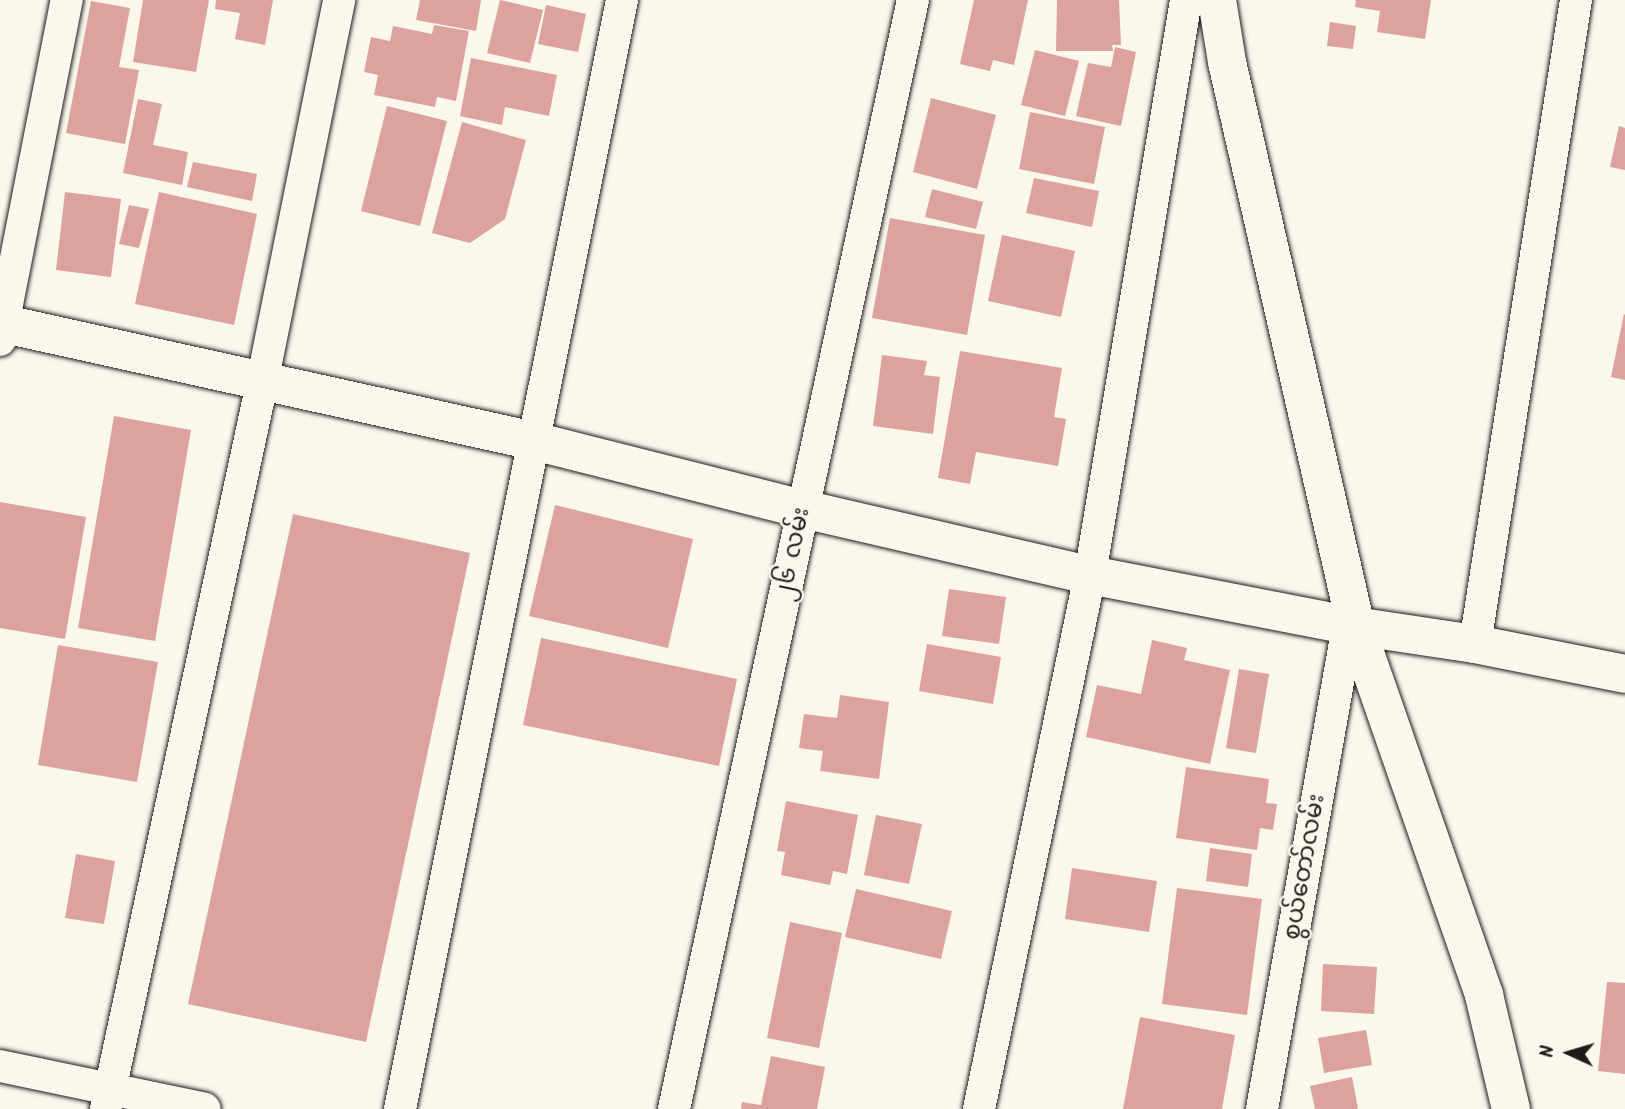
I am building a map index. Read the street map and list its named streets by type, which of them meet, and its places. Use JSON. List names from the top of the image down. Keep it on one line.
{"streets":{"street":["၂၆ လမ်း","စွယ်တော်လမ်း"]},"north":"left"}
